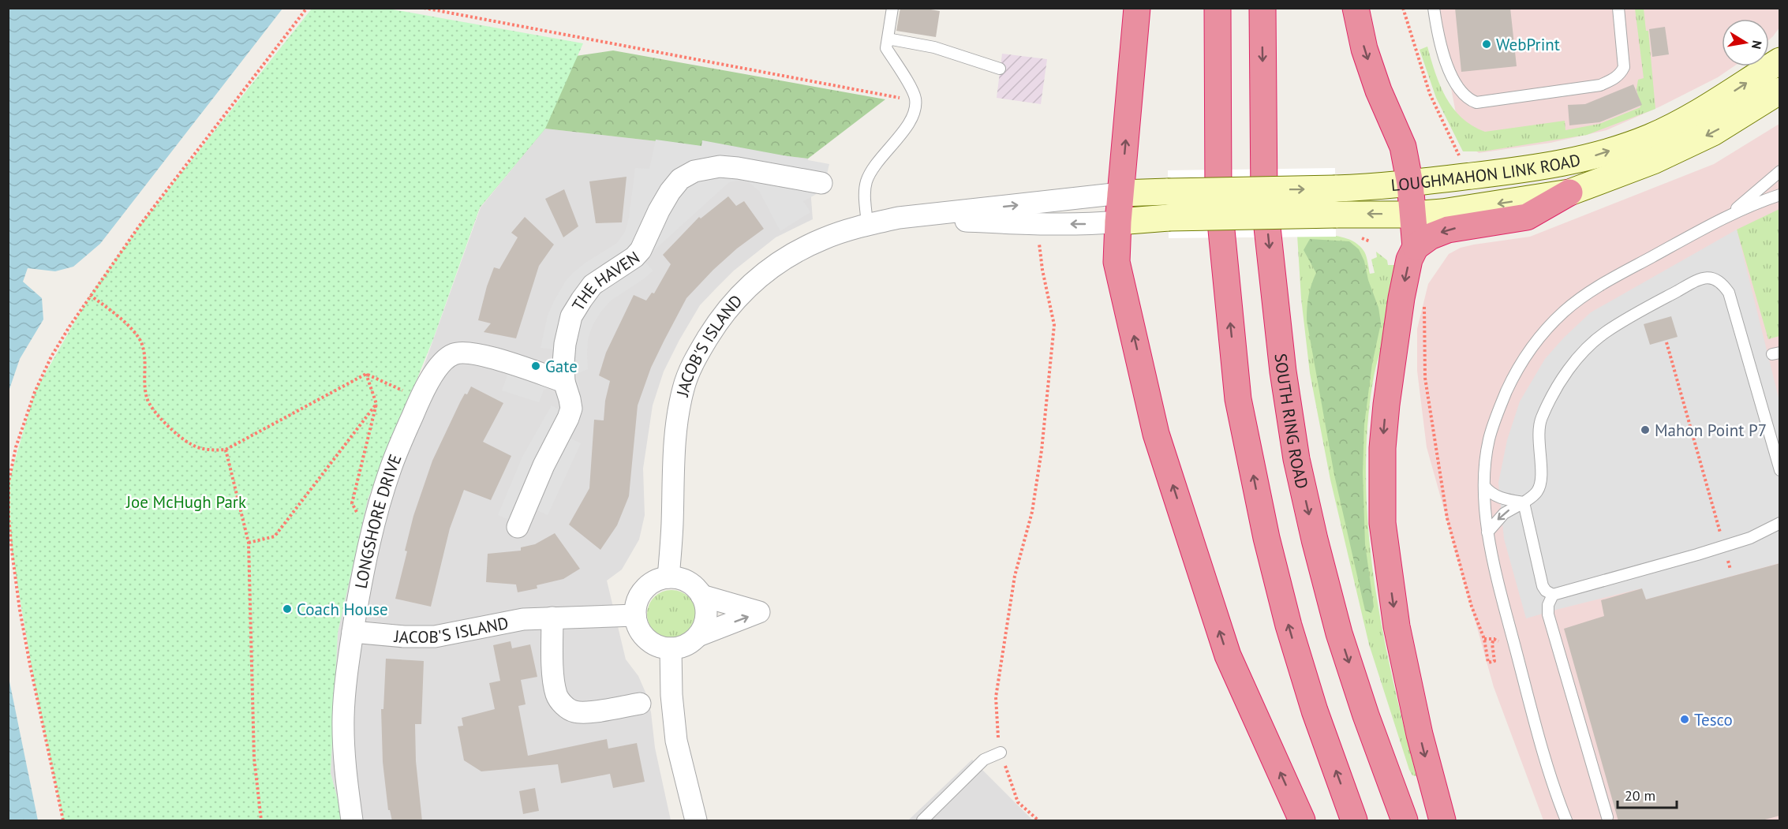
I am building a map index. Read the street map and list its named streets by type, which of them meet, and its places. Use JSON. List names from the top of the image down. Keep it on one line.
{"streets":{"highway":["SOUTH RING ROAD"],"main road":["LOUGHMAHON LINK ROAD"],"street":["THE HAVEN","JACOB'S ISLAND","LONGSHORE DRIVE"]},"crossings":[["LOUGHMAHON LINK ROAD","JACOB'S ISLAND"],["THE HAVEN","LONGSHORE DRIVE"],["JACOB'S ISLAND","LONGSHORE DRIVE"]],"parks":["Joe McHugh Park"],"places":["WebPrint","Gate","Mahon Point P7","Coach House","Tesco"],"scale_bar":"20 m","north":"right"}
